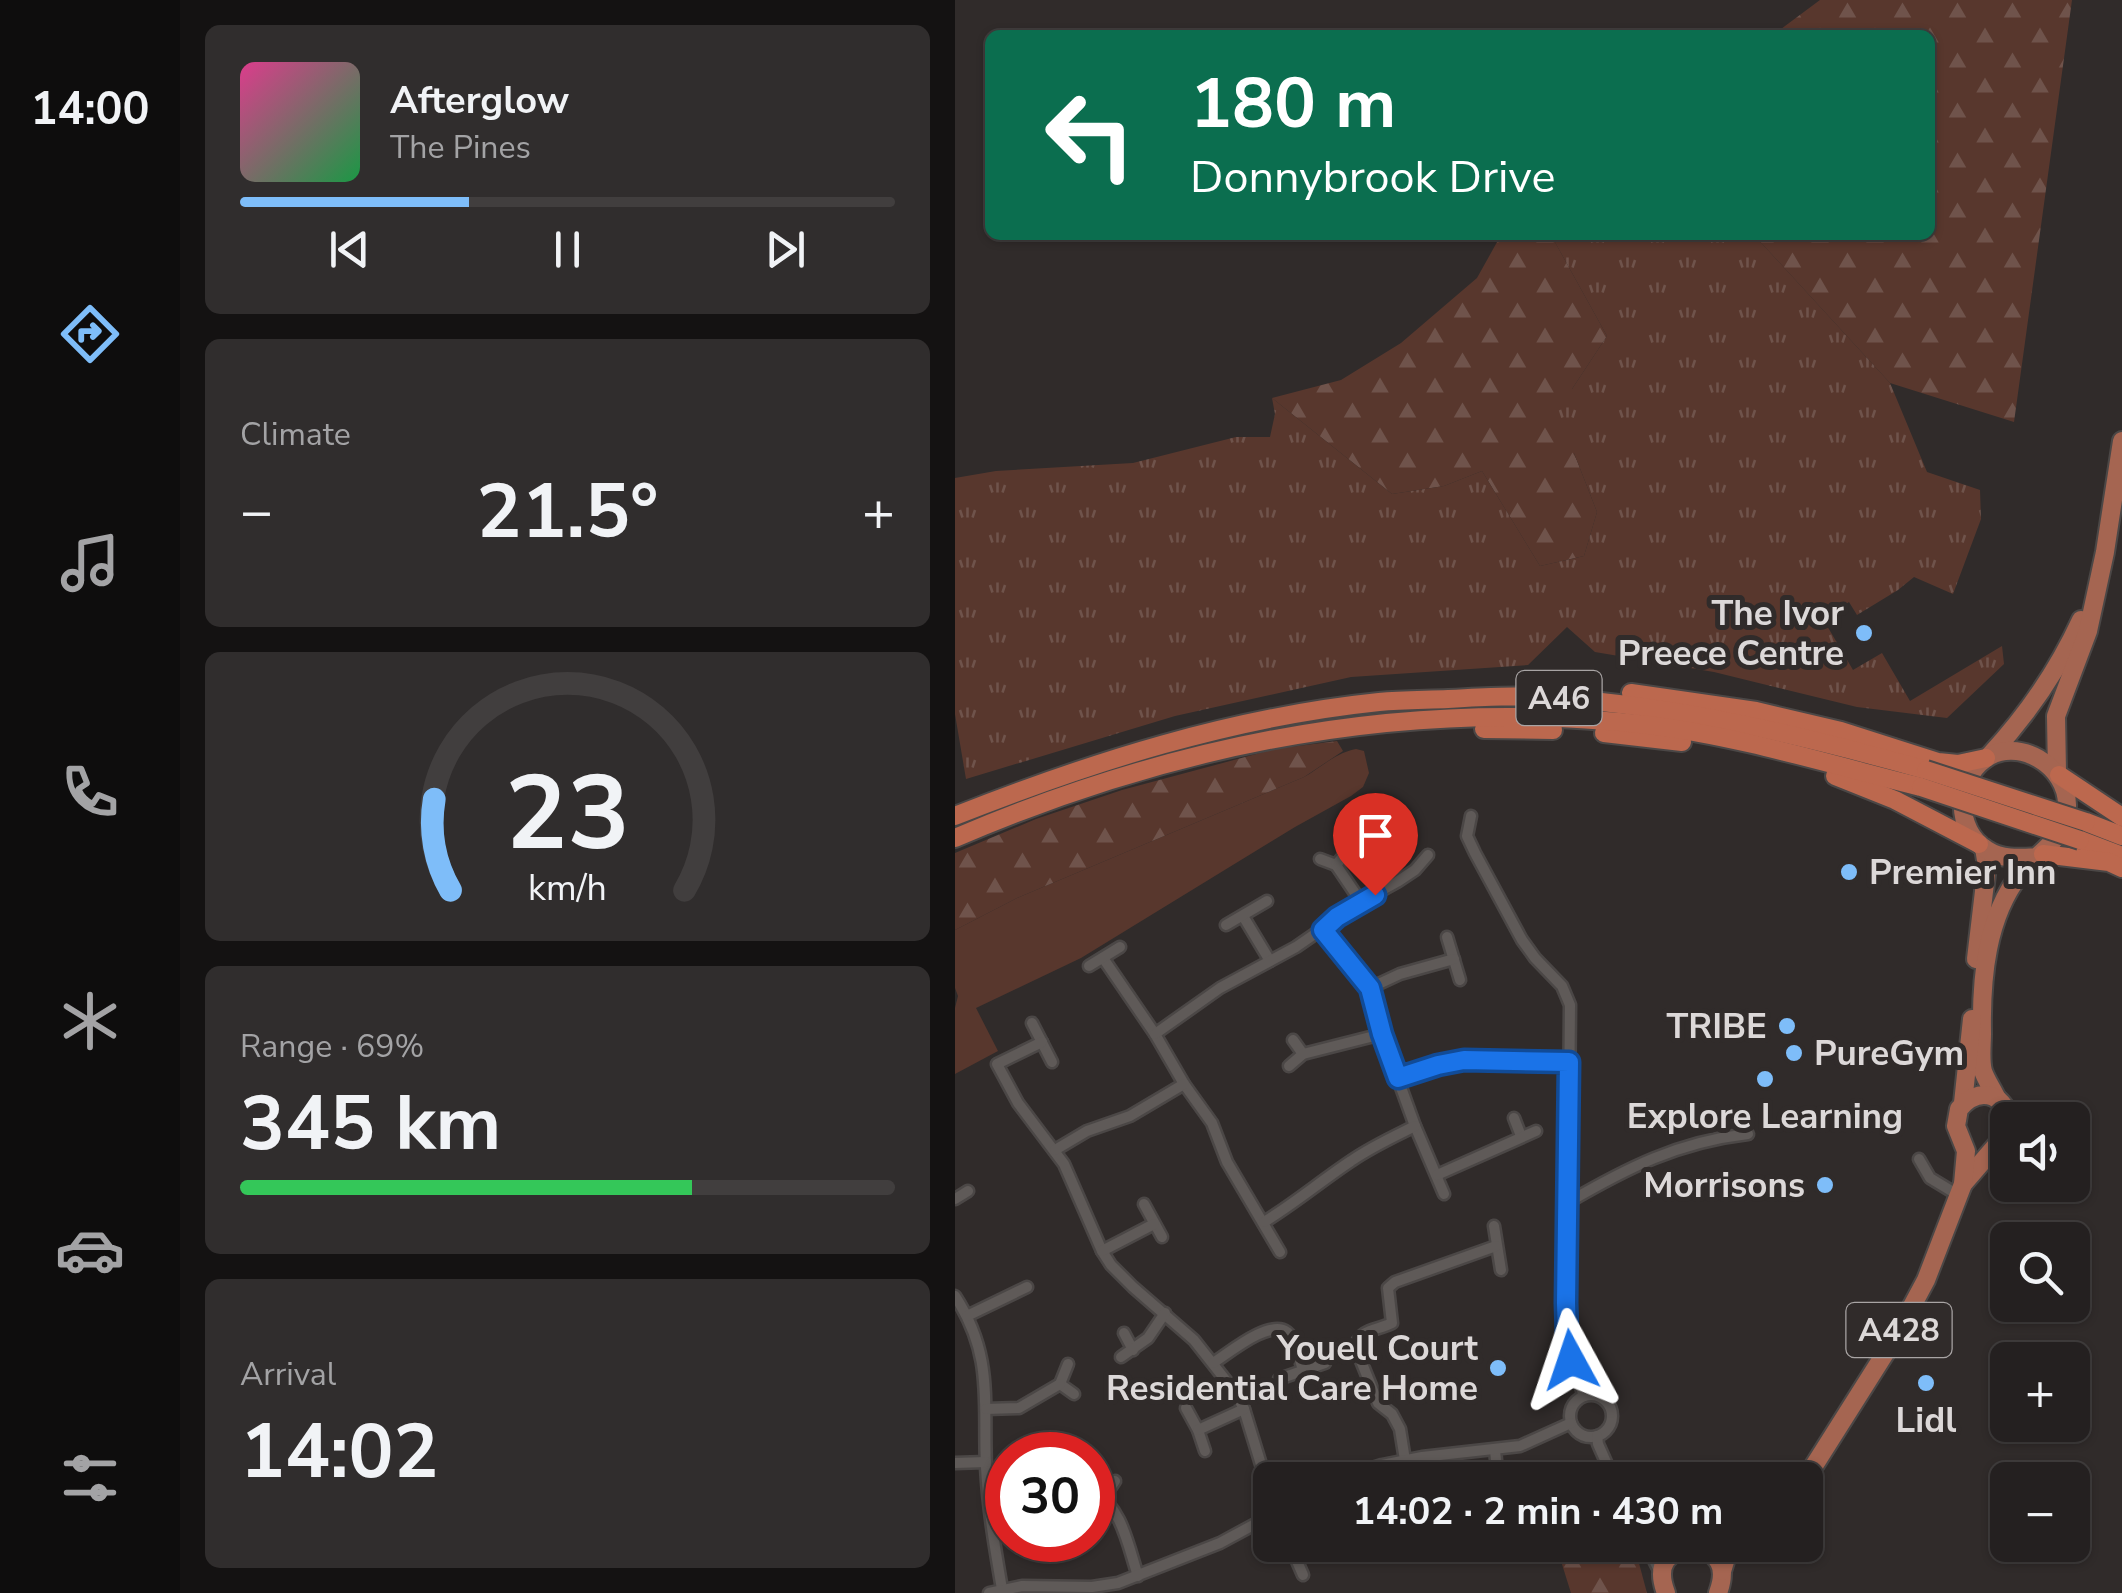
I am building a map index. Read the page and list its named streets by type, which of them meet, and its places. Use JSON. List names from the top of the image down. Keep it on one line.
{"streets":{"highway":["A46"],"main road":["A428"]},"places":["The Ivor Preece Centre","Premier Inn","TRIBE","PureGym","Explore Learning","Morrisons","Youell Court Residential Care Home","Lidl"],"page":{"tabs":"14:00","turn":["180 m","Donnybrook Drive"],"song":["Afterglow","The Pines"],"tile":["Climate",["Range · 69%","345 km"],["Arrival","14:02"]],"heat":["−","21.5°","+"],"map_buttons":["+","−"],"limit":"30","trip":"14:02 · 2 min · 430 m","gauge":["23","km/h"]}}
